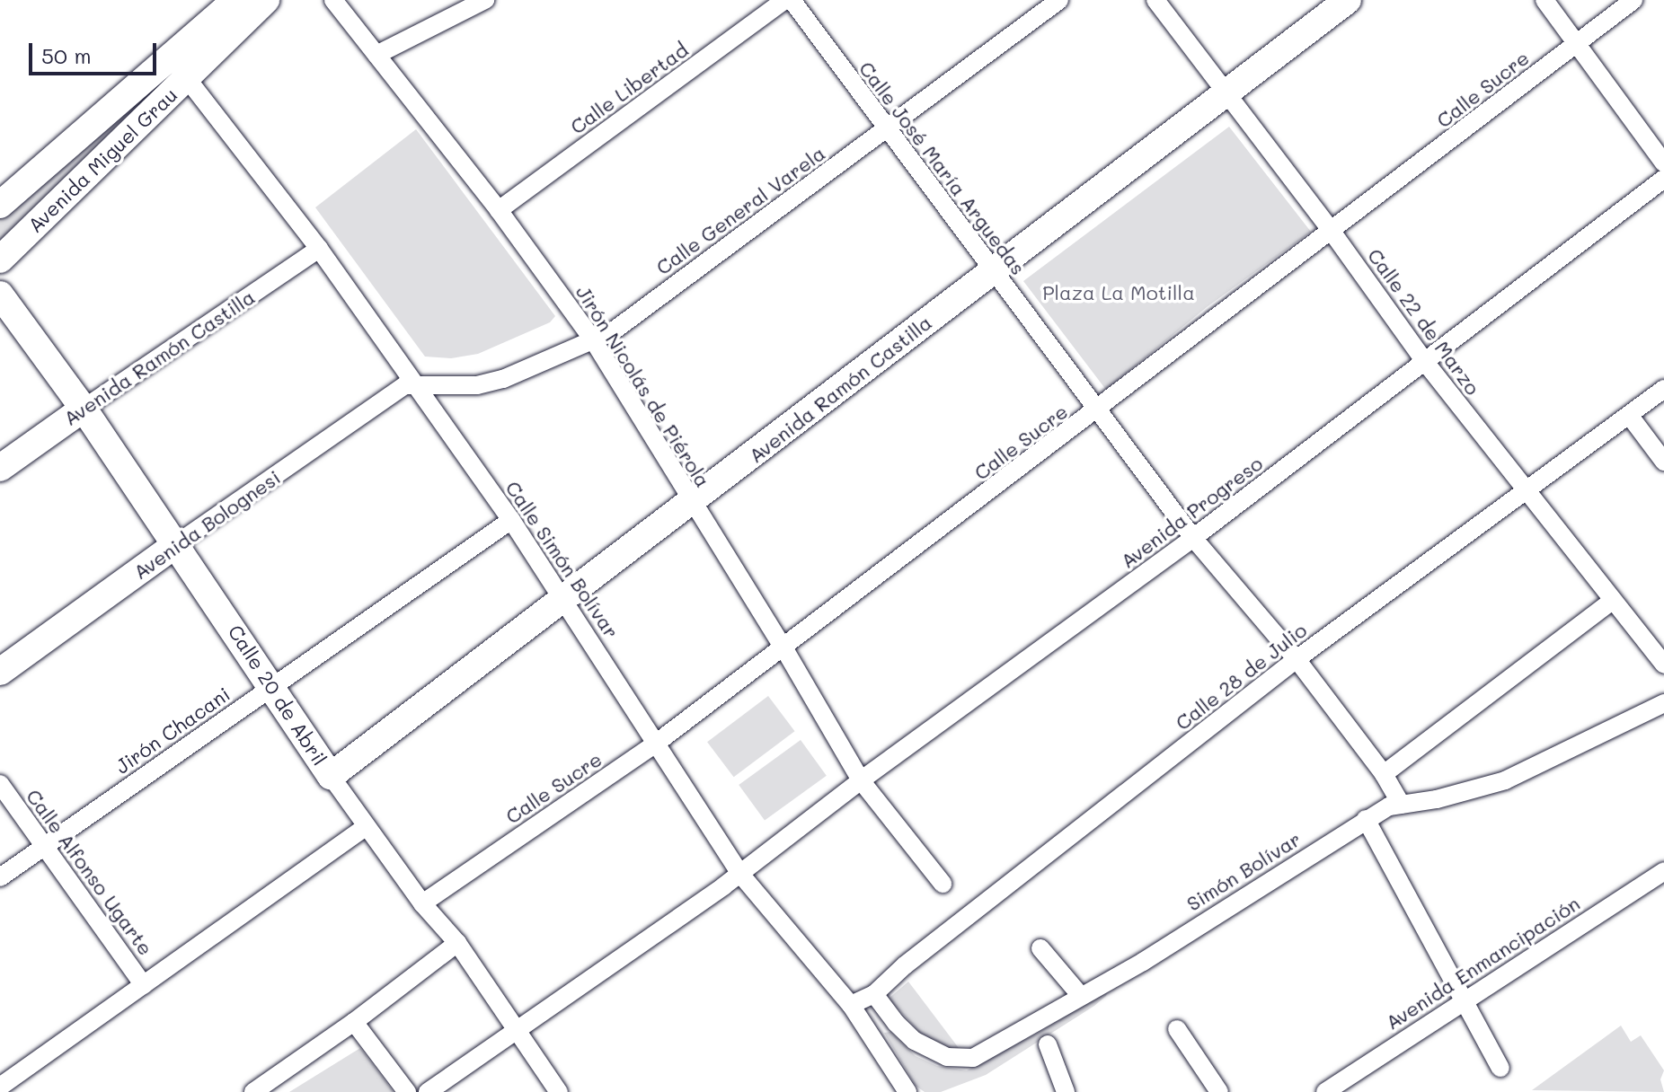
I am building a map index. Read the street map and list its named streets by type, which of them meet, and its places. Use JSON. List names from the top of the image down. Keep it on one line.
{"streets":{"main road":["Avenida Miguel Grau","Avenida Ramón Castilla","Avenida Bolognesi","Calle 20 de Abril"],"street":["Calle Libertad","Calle Sucre","Calle José María Arguedas","Calle General Varela","Calle 22 de Marzo","Jirón Nicolás de Piérola","Avenida Progreso","Calle Simón Bolívar","Calle 28 de Julio","Jirón Chacani","Simón Bolívar","Calle Alfonso Ugarte","Avenida Enmancipación"]},"crossings":[["Calle Libertad","Jirón Nicolás de Piérola"],["Calle Sucre","Calle José María Arguedas"],["Calle Sucre","Calle 22 de Marzo"],["Calle Sucre","Jirón Nicolás de Piérola"],["Calle Sucre","Calle Simón Bolívar"],["Calle Sucre","Calle 20 de Abril"],["Avenida Miguel Grau","Calle Simón Bolívar"],["Calle José María Arguedas","Calle General Varela"],["Calle José María Arguedas","Avenida Ramón Castilla"],["Calle José María Arguedas","Avenida Progreso"],["Calle José María Arguedas","Calle 28 de Julio"],["Calle José María Arguedas","Simón Bolívar"],["Calle General Varela","Jirón Nicolás de Piérola"],["Calle General Varela","Avenida Bolognesi"],["Calle General Varela","Calle Simón Bolívar"],["Calle 22 de Marzo","Avenida Ramón Castilla"],["Calle 22 de Marzo","Avenida Progreso"],["Calle 22 de Marzo","Calle 28 de Julio"],["Avenida Ramón Castilla","Jirón Nicolás de Piérola"],["Avenida Ramón Castilla","Calle Simón Bolívar"],["Avenida Ramón Castilla","Calle 20 de Abril"],["Jirón Nicolás de Piérola","Avenida Progreso"],["Avenida Progreso","Calle Simón Bolívar"],["Avenida Progreso","Calle 20 de Abril"],["Avenida Bolognesi","Calle Simón Bolívar"],["Avenida Bolognesi","Calle 20 de Abril"],["Calle Simón Bolívar","Calle 28 de Julio"],["Calle Simón Bolívar","Jirón Chacani"],["Calle 28 de Julio","Simón Bolívar"],["Calle 20 de Abril","Jirón Chacani"],["Jirón Chacani","Calle Alfonso Ugarte"]],"parks":["Plaza La Motilla"],"scale_bar":"50 m"}
